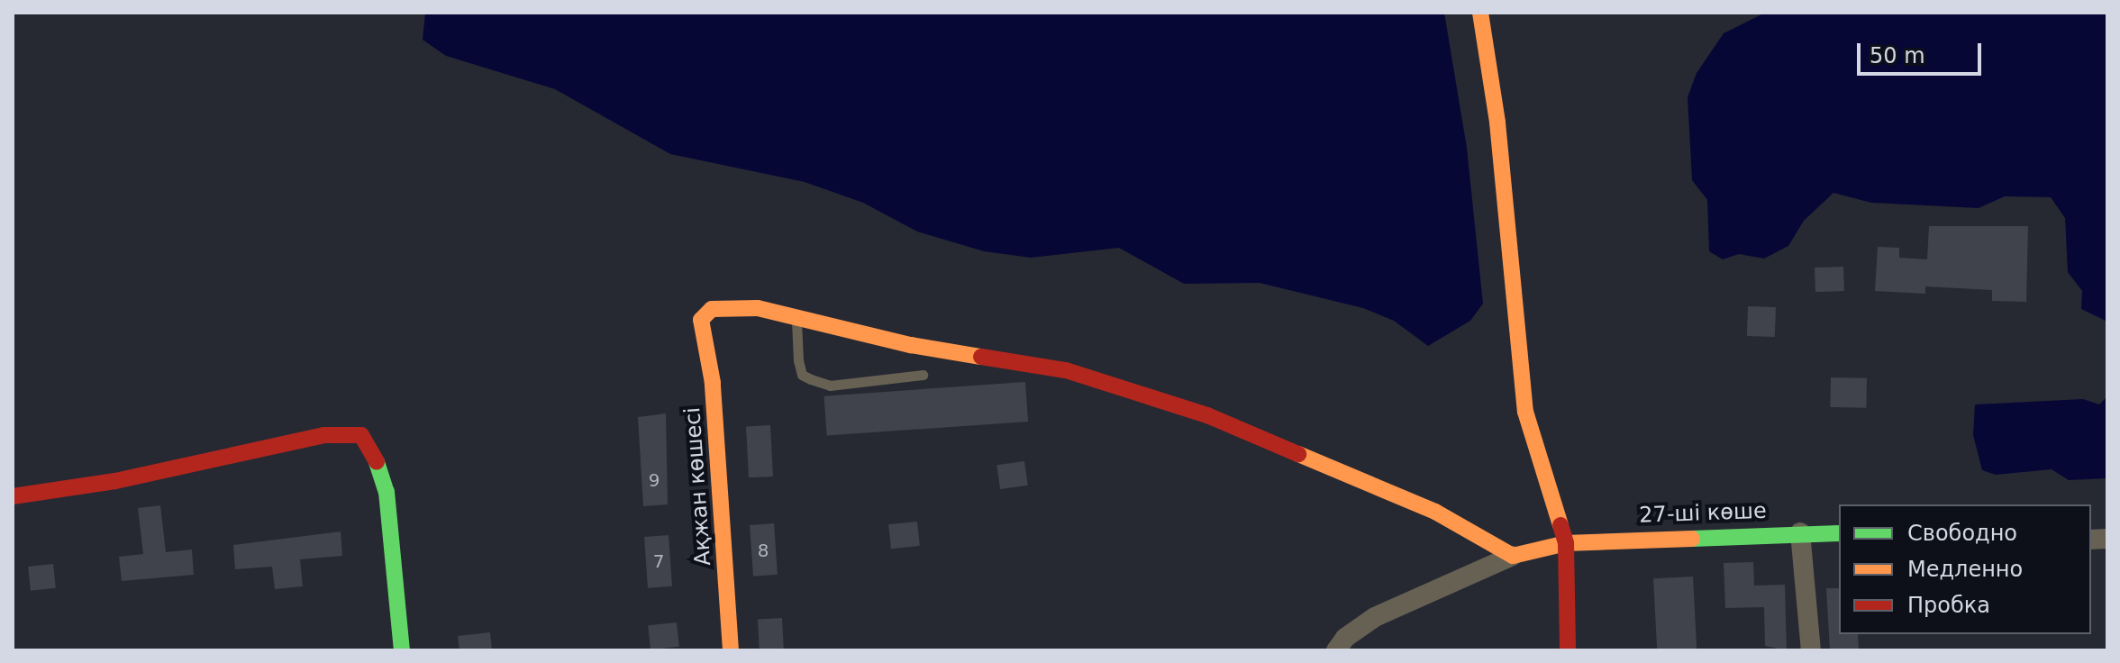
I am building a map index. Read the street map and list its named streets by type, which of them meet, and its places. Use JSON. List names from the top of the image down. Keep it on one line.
{"streets":{"street":["Ақжан көшесі","27-ші көше"]},"house_numbers":["9","8","7"],"legend":["Свободно","Медленно","Пробка"],"scale_bar":"50 m"}
